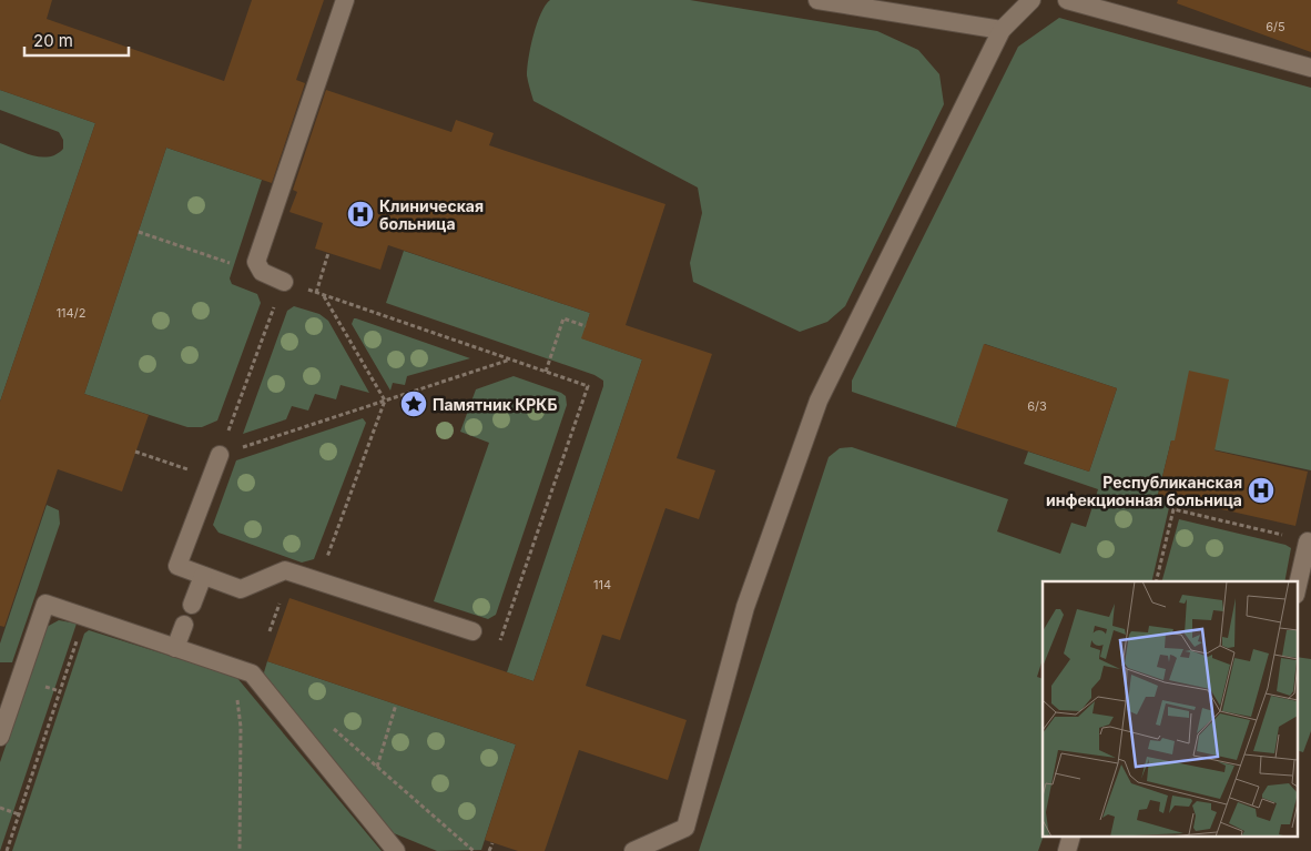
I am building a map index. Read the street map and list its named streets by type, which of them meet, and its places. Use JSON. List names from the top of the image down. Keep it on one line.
{"places":{"hospital":["Клиническая больница","Республиканская инфекционная больница"],"place":["Памятник КРКБ"]},"house_numbers":["6/5","114/2","6/3","114"],"scale_bar":"20 m"}
